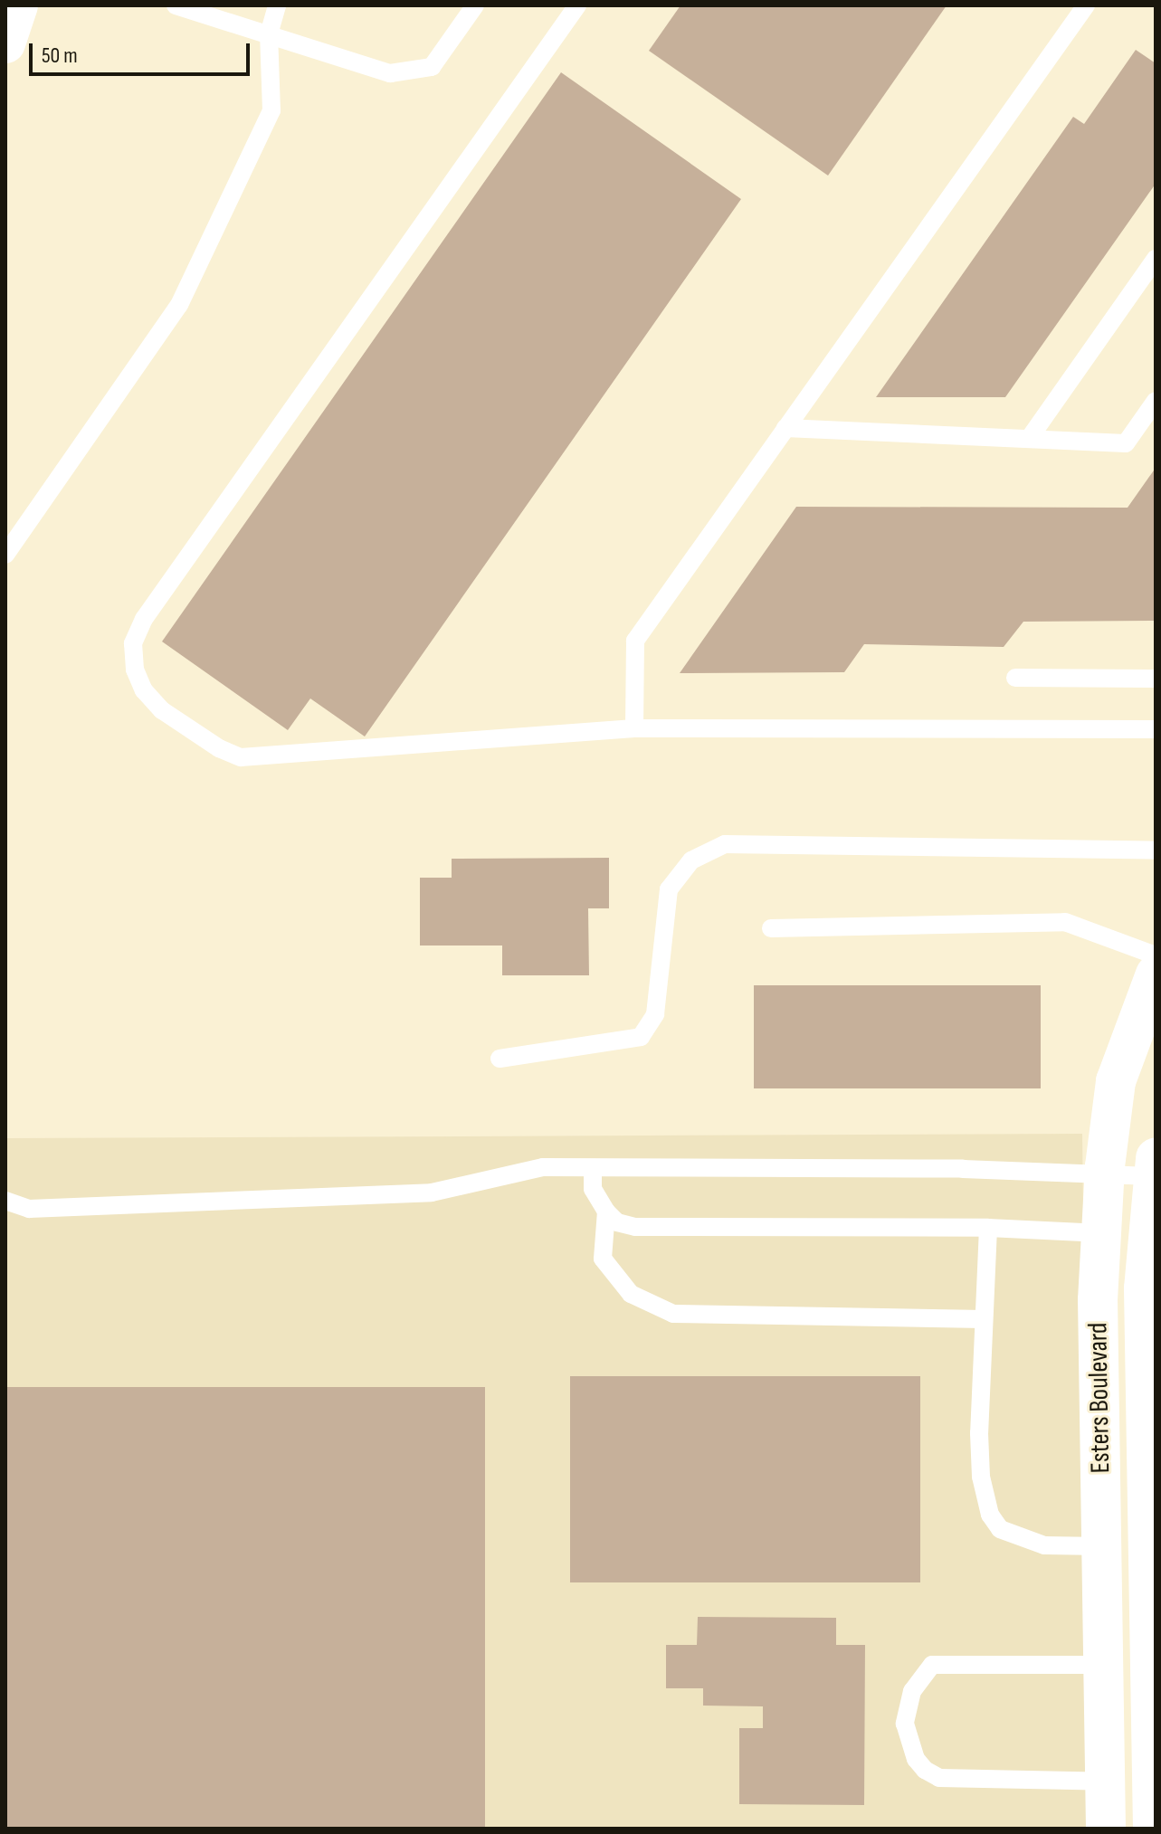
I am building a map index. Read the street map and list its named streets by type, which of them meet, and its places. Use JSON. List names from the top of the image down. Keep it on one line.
{"streets":{"main road":["Esters Boulevard"]},"scale_bar":"50 m"}
